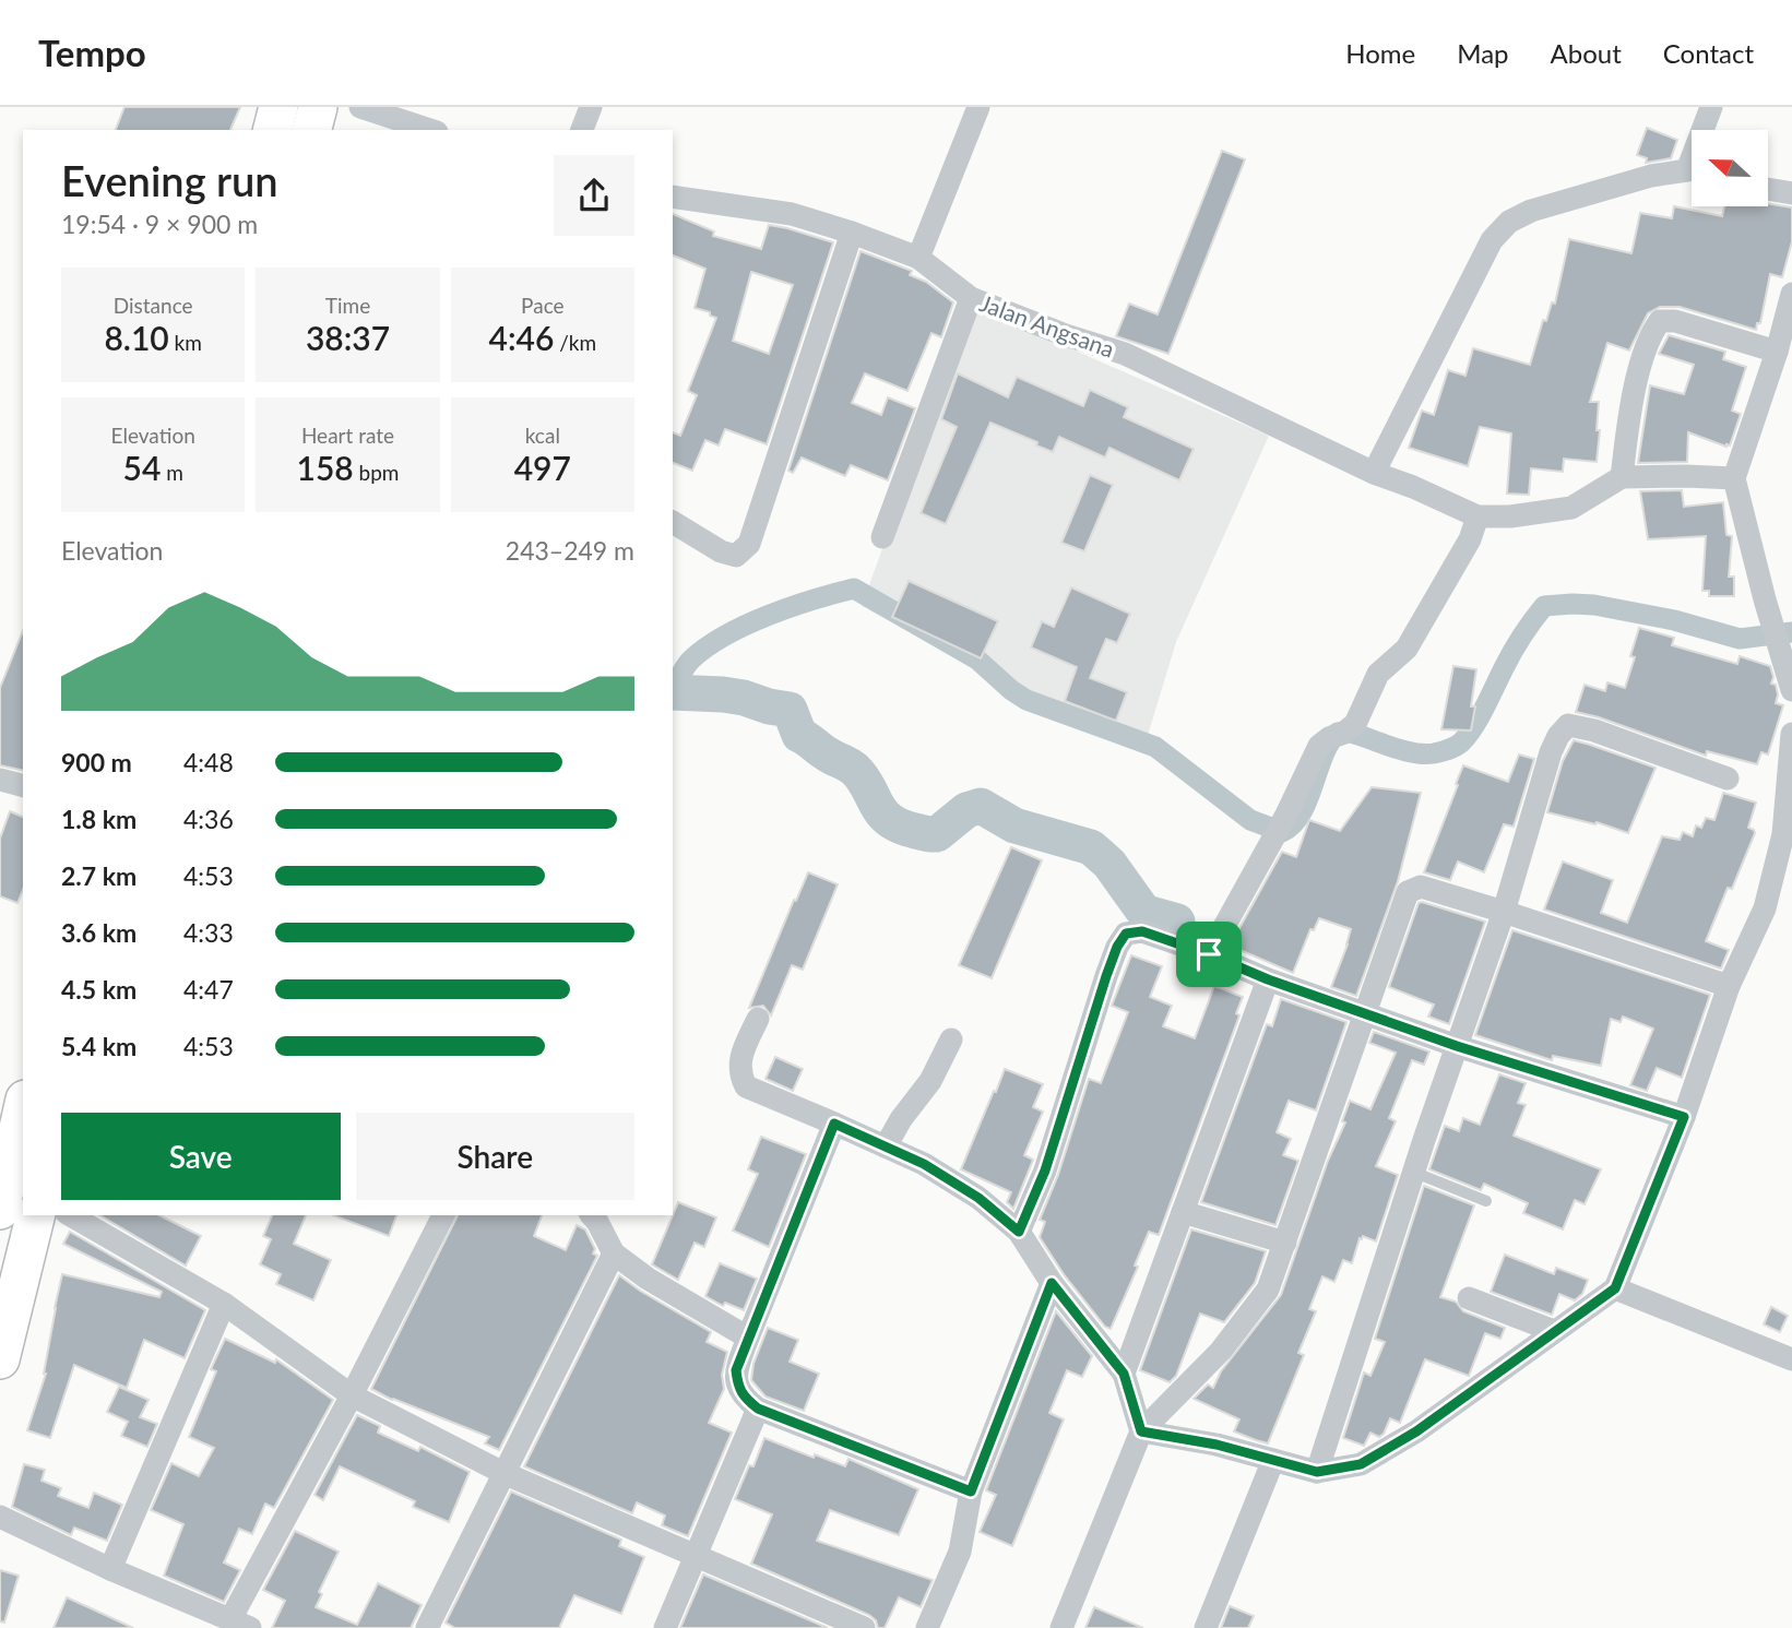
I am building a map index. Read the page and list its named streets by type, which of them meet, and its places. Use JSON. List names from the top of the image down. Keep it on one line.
{"streets":{"street":["Jalan Angsana"]},"north":"left","page":{"header":"Tempo","nav":["Home","Map","About","Contact"],"heading":["Evening run","19:54 · 9 × 900 m"],"stats":[["Distance","8.10 km"],["Time","38:37"],["Pace","4:46 /km"],["Elevation","54 m"],["Heart rate","158 bpm"],["kcal","497"]],"chart":["Elevation","243–249 m"],"list":[{"name":"900 m","note":"4:48"},{"name":"1.8 km","note":"4:36"},{"name":"2.7 km","note":"4:53"},{"name":"3.6 km","note":"4:33"},{"name":"4.5 km","note":"4:47"},{"name":"5.4 km","note":"4:53"}],"buttons":["Save","Share"]}}
